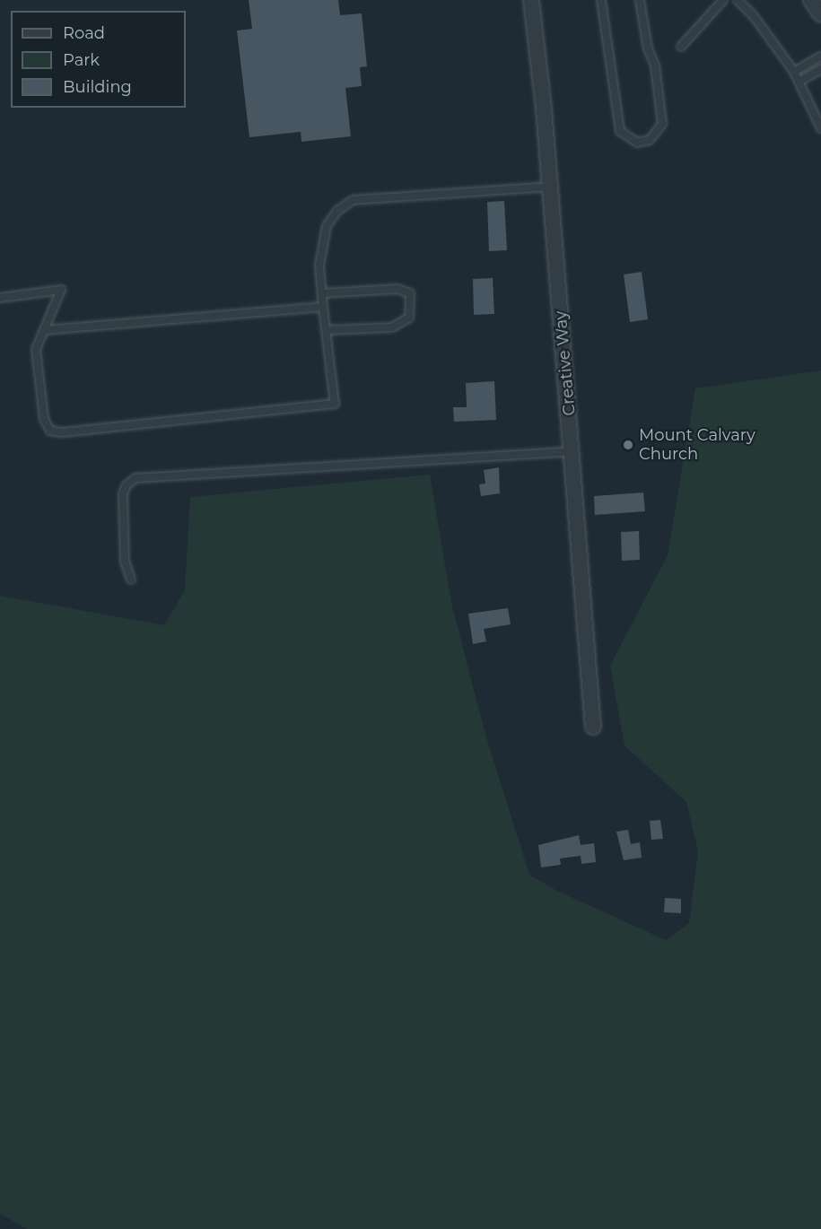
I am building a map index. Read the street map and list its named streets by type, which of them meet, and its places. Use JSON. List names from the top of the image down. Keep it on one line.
{"streets":{"street":["Creative Way"]},"places":["Mount Calvary Church"],"legend":["Road","Park","Building"]}
